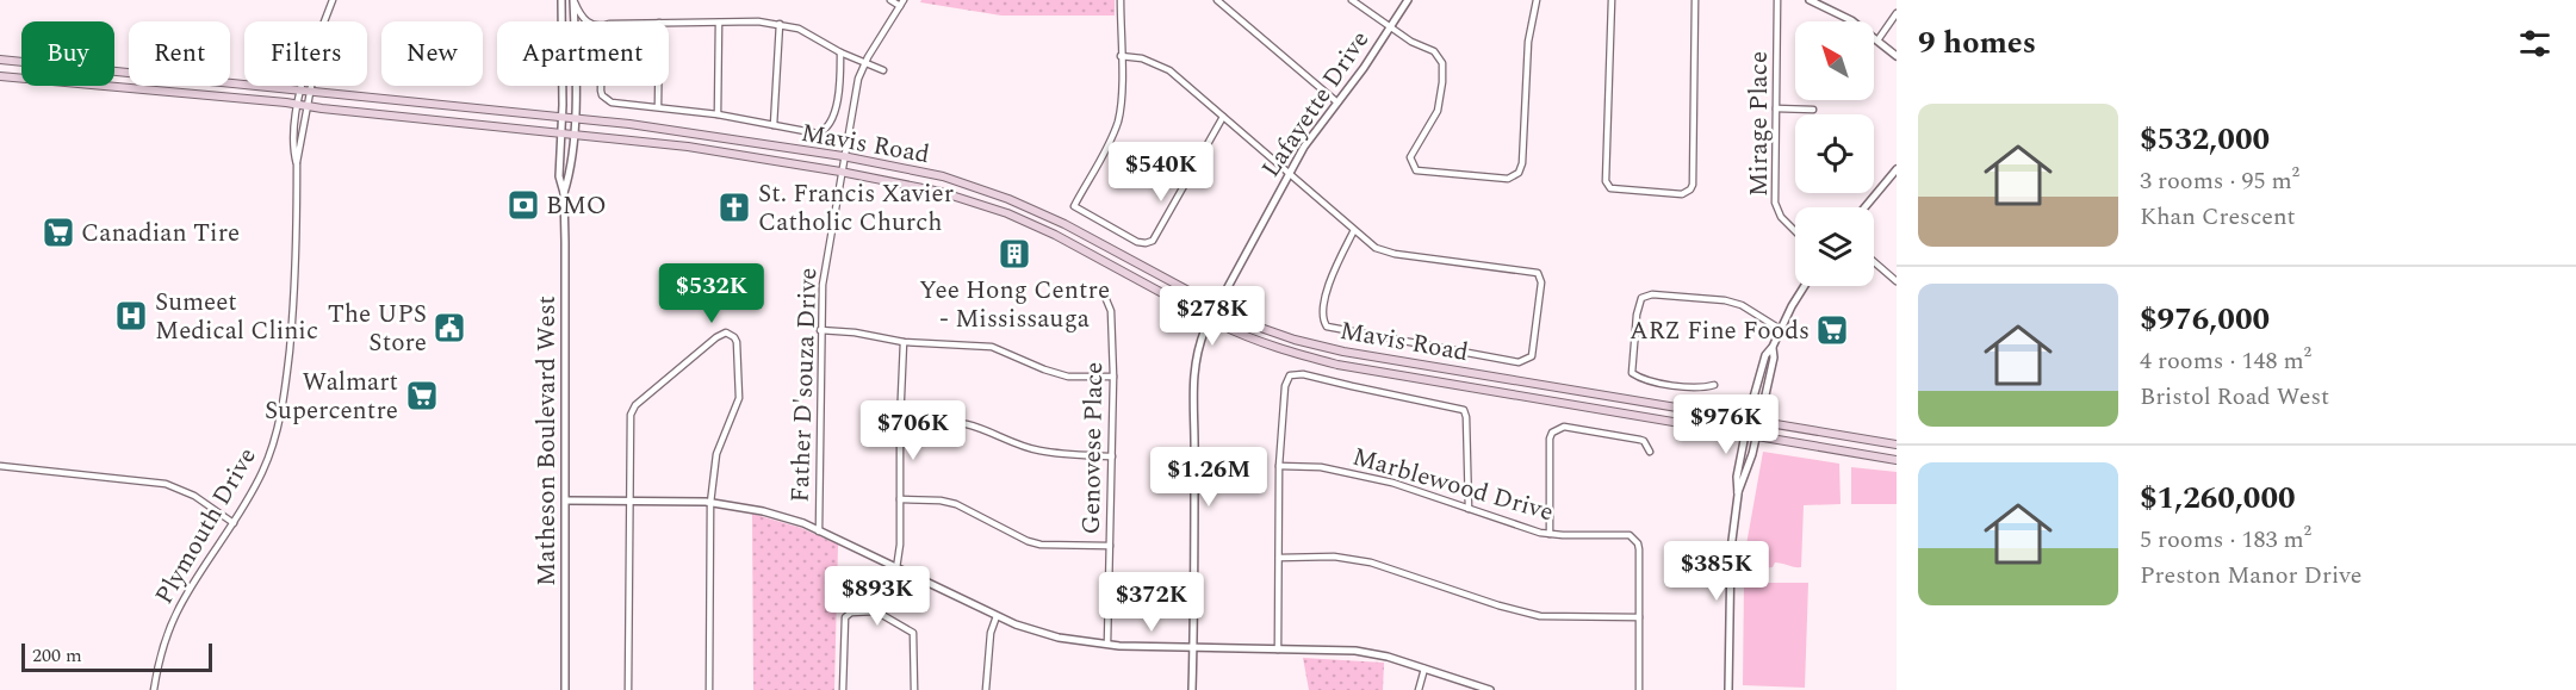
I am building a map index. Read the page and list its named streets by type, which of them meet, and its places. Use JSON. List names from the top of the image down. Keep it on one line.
{"streets":{"main road":["Mavis Road"],"street":["Lafayette Drive","Mirage Place","Father D'souza Drive","Matheson Boulevard West","Genovese Place","Marblewood Drive","Plymouth Drive"]},"crossings":[["Lafayette Drive","Mavis Road"],["Mavis Road","Father D'souza Drive"],["Mavis Road","Matheson Boulevard West"],["Mavis Road","Plymouth Drive"]],"places":{"bank":["BMO"],"church":["St. Francis Xavier Catholic Church"],"supermarket":["Canadian Tire","ARZ Fine Foods","Walmart Supercentre"],"building":["Yee Hong Centre - Mississauga"],"hospital":["Sumeet Medical Clinic"],"public building":["The UPS Store"]},"scale_bar":"200 m","north":"top left","page":{"heading":"9 homes","chip":["Buy","Rent","Filters","New","Apartment"],"list":[{"name":"$532,000","note":"3 rooms · 95 m² · Khan Crescent"},{"name":"$976,000","note":"4 rooms · 148 m² · Bristol Road West"},{"name":"$1,260,000","note":"5 rooms · 183 m² · Preston Manor Drive"}],"price":["$540K","$532K","$278K","$976K","$706K","$1.26M","$385K","$893K","$372K"],"scale":"200 m"}}
